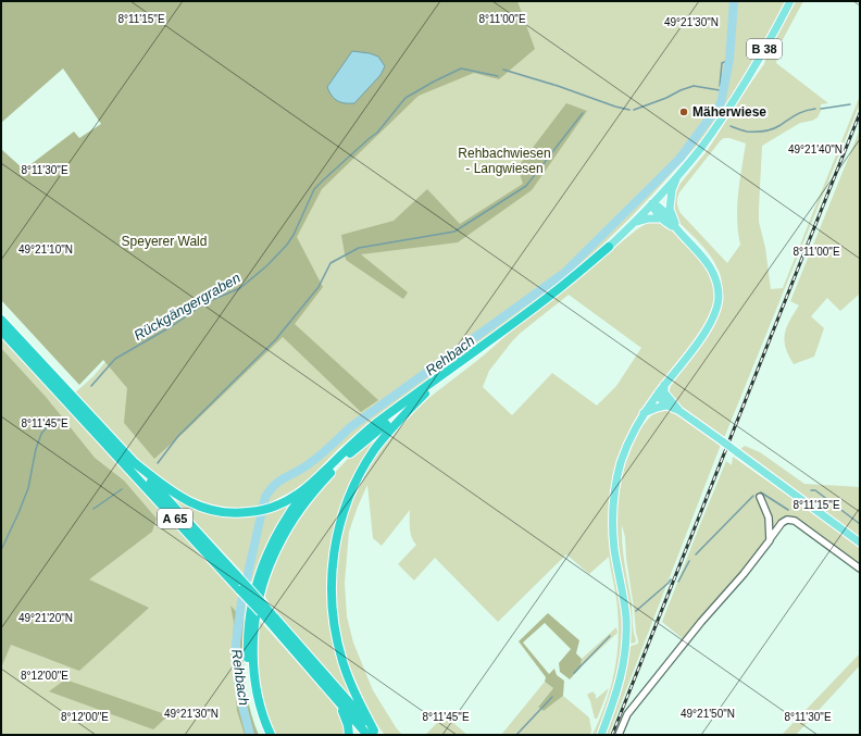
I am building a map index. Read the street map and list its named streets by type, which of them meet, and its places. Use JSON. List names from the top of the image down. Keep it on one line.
{"streets":{"highway":["B 38","A 65"]},"water":["Rückgängergraben","Rehbach"],"parks":["Rehbachwiesen - Langwiesen","Speyerer Wald"],"places":["Mäherwiese"],"coordinates":["8°11'15\"E","8°11'00\"E","49°21'30\"N","49°21'40\"N","8°11'30\"E","49°21'10\"N","8°11'45\"E","49°21'20\"N","8°12'00\"E","49°21'50\"N"]}
